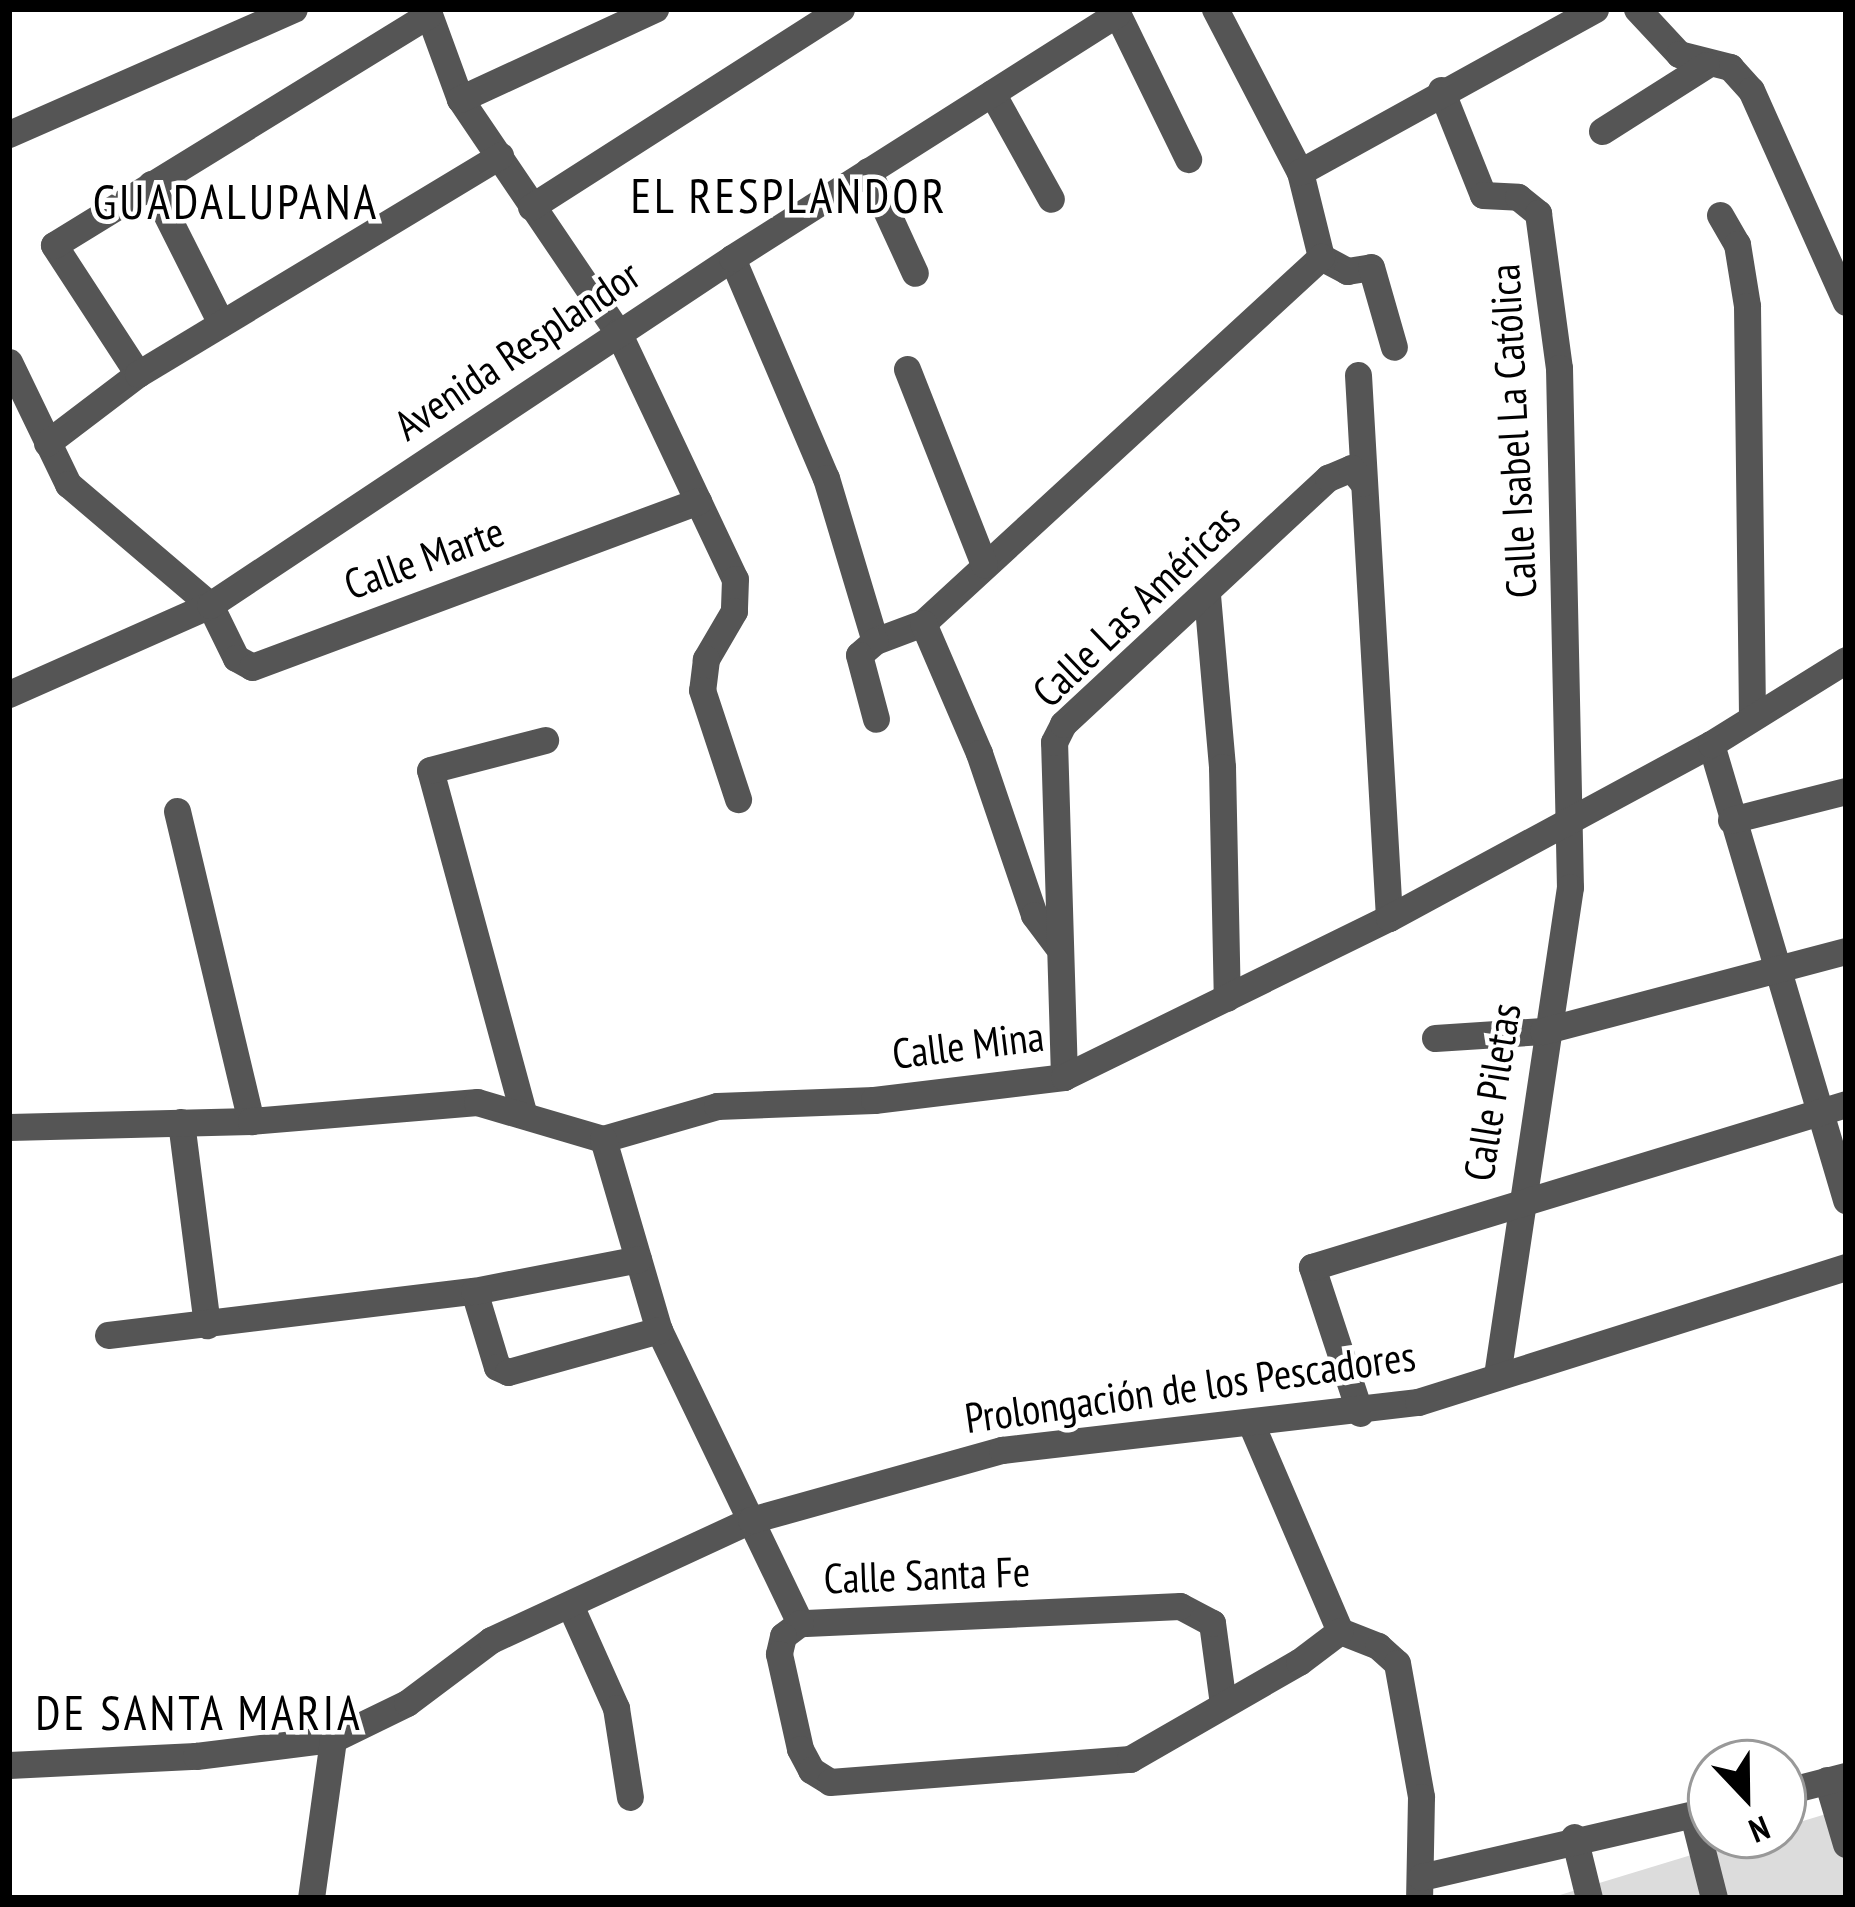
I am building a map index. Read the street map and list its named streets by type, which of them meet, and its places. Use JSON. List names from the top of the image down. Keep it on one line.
{"streets":{"street":["Avenida Resplandor","Calle Isabel La Católica","Calle Marte","Calle Las Américas","Calle Mina","Calle Piletas","Prolongación de los Pescadores","Calle Santa Fe"]},"crossings":[["Avenida Resplandor","Calle Marte"],["Calle Isabel La Católica","Calle Mina"],["Calle Isabel La Católica","Calle Piletas"],["Calle Las Américas","Calle Mina"],["Calle Mina","Calle Piletas"],["Calle Piletas","Prolongación de los Pescadores"]],"districts":["EL RESPLANDOR","GUADALUPANA","DE SANTA MARIA"],"north":"bottom"}
